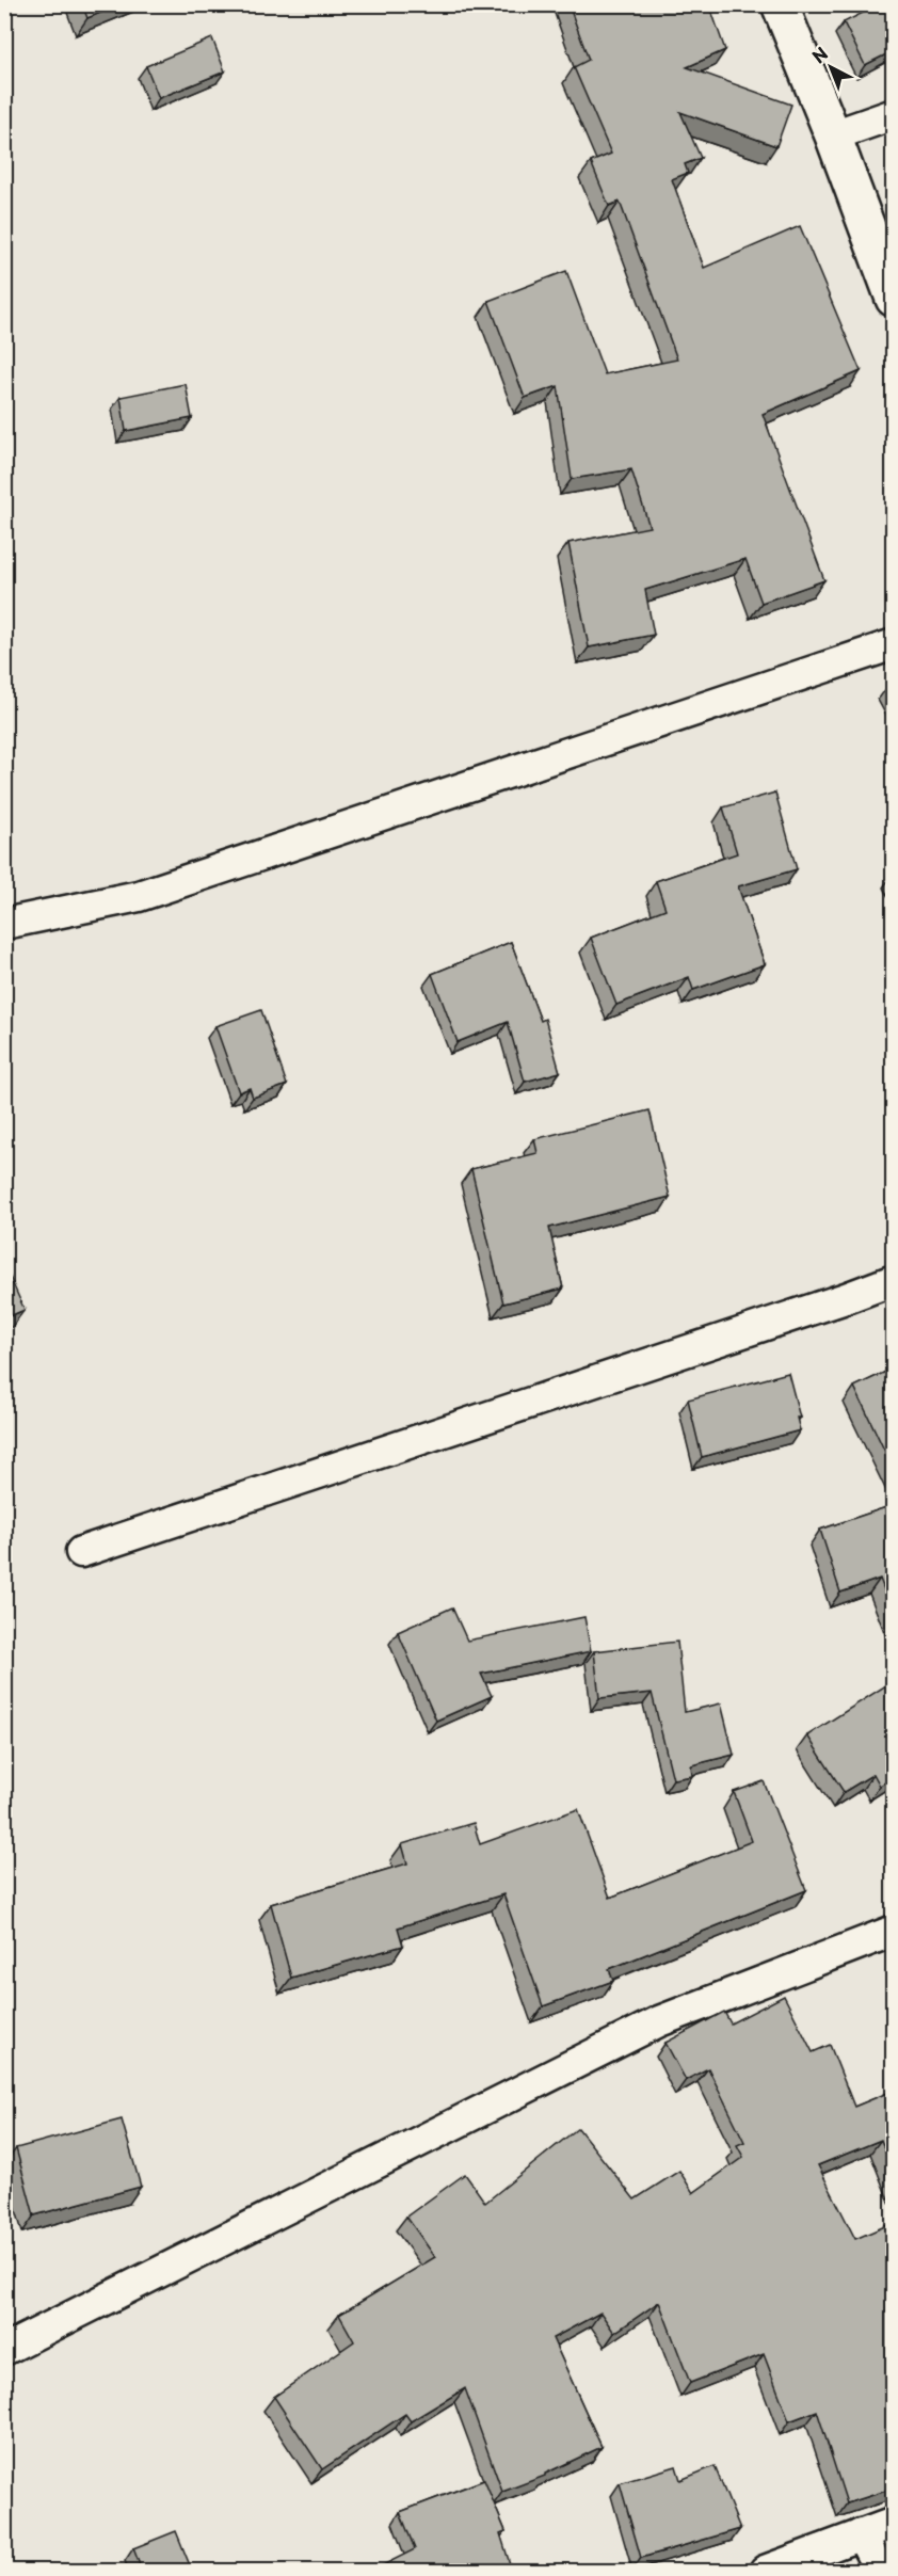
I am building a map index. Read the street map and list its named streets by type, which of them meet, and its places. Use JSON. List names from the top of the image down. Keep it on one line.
{"north":"top left"}
